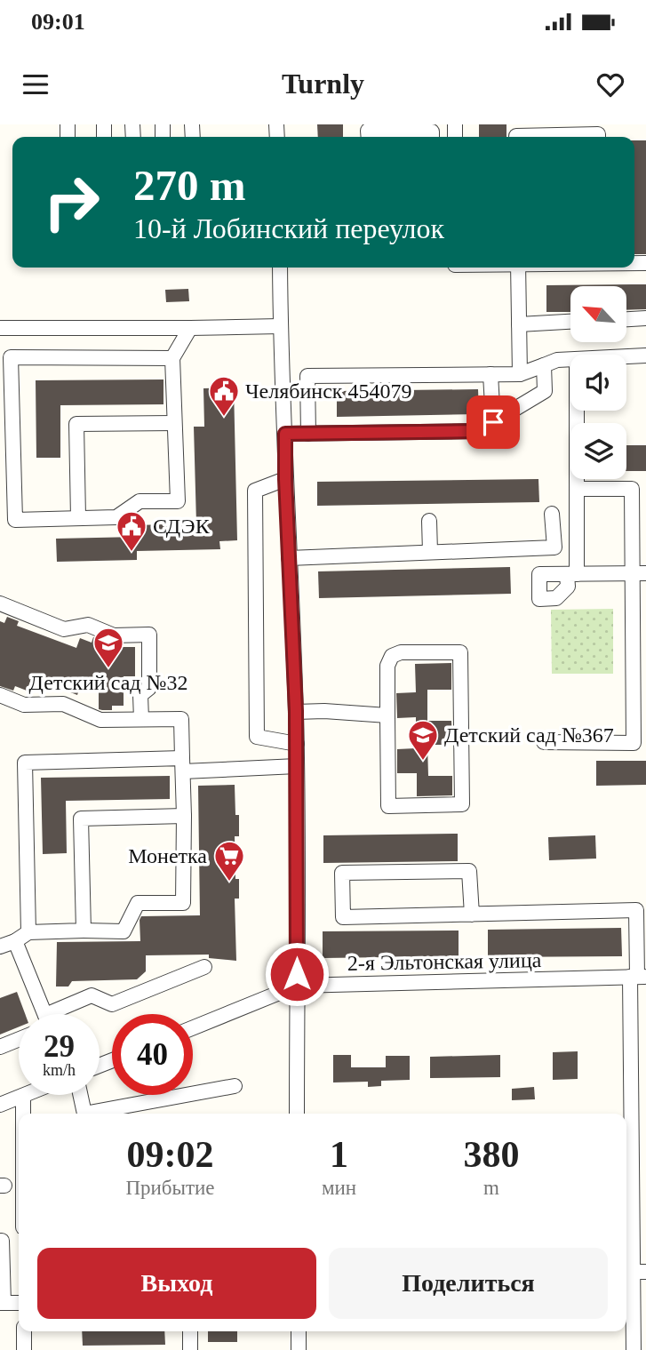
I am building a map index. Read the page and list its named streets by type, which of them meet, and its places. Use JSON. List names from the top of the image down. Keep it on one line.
{"streets":{"street":["2-я Эльтонская улица"]},"places":{"public building":["Челябинск 454079","СДЭК"],"school or university":["Детский сад №32","Детский сад №367"],"supermarket":["Монетка"]},"north":"top left","page":{"status":"09:01","header":"Turnly","turn":["270 m","10-й Лобинский переулок"],"speed":"29 km/h","limit":"40","eta":["09:02","Прибытие","1","мин","380","m"],"buttons":["Выход","Поделиться"]}}
